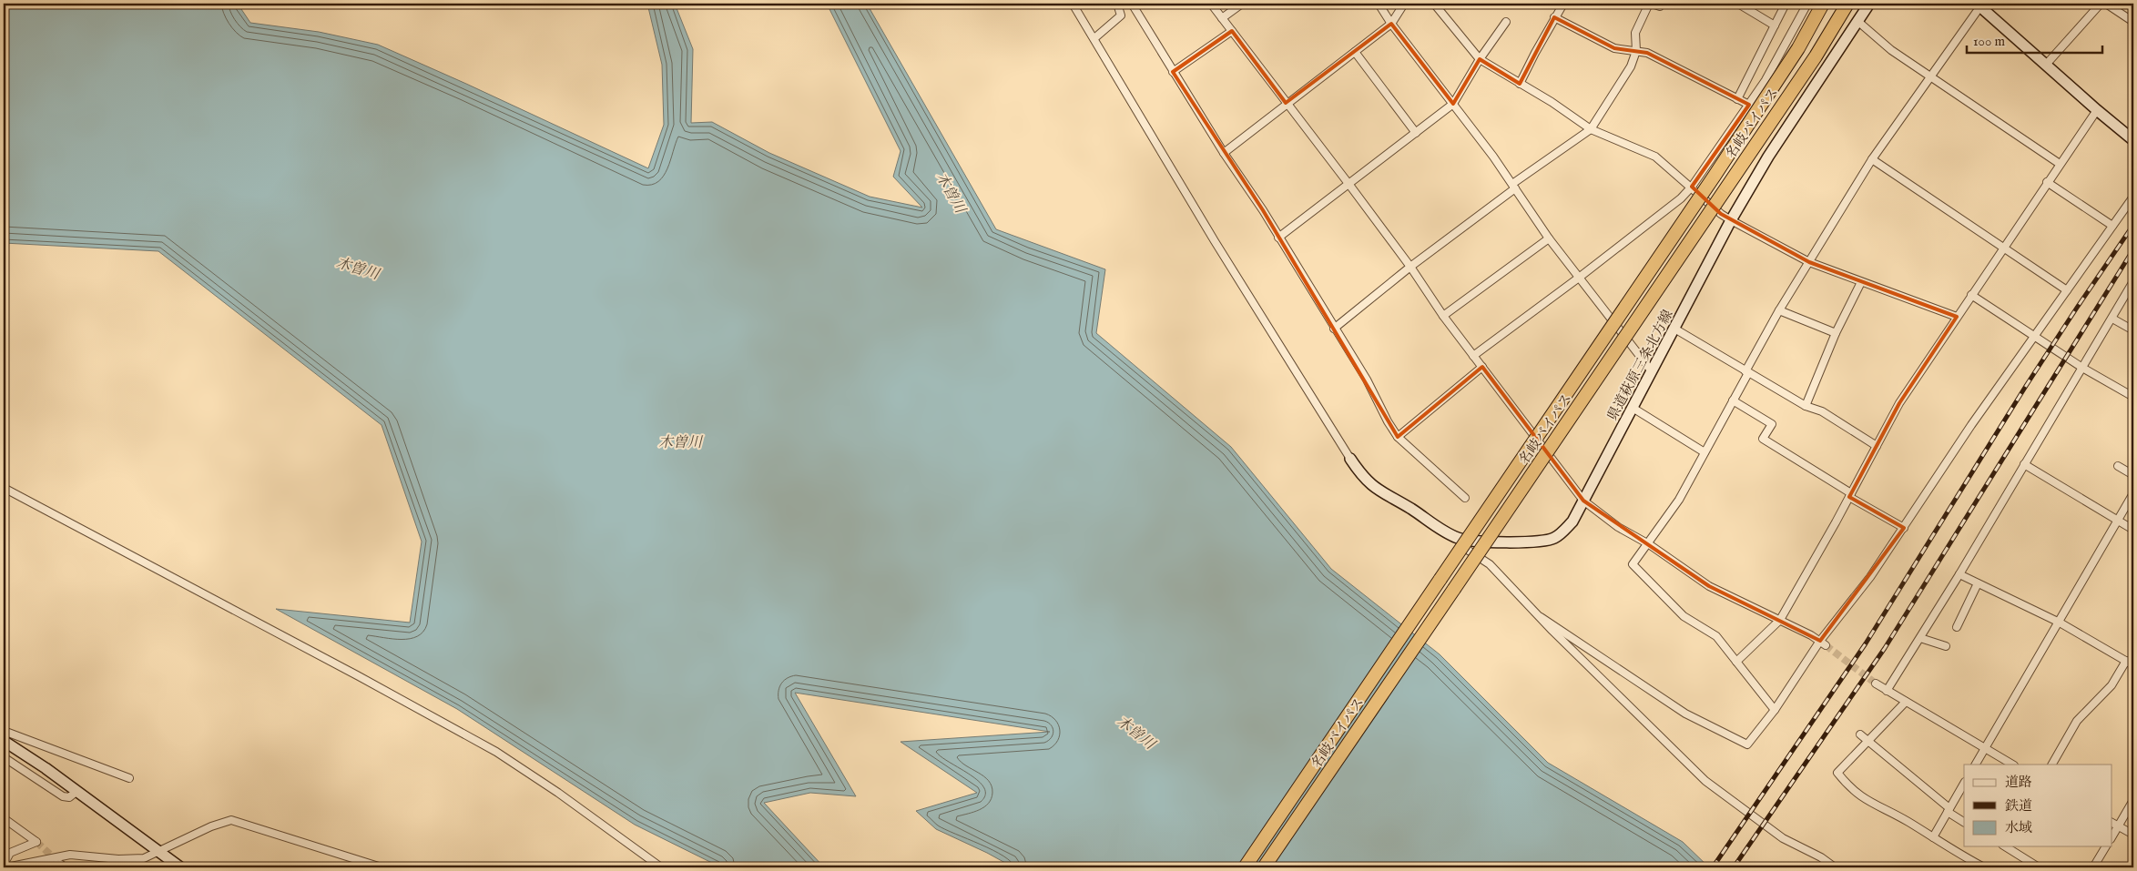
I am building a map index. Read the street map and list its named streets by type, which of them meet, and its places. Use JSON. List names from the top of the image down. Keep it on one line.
{"streets":{"highway":["名岐バイパス"],"main road":["県道萩原三条北方線"]},"water":["木曽川"],"legend":["道路","鉄道","水域"],"scale_bar":"100 m"}
